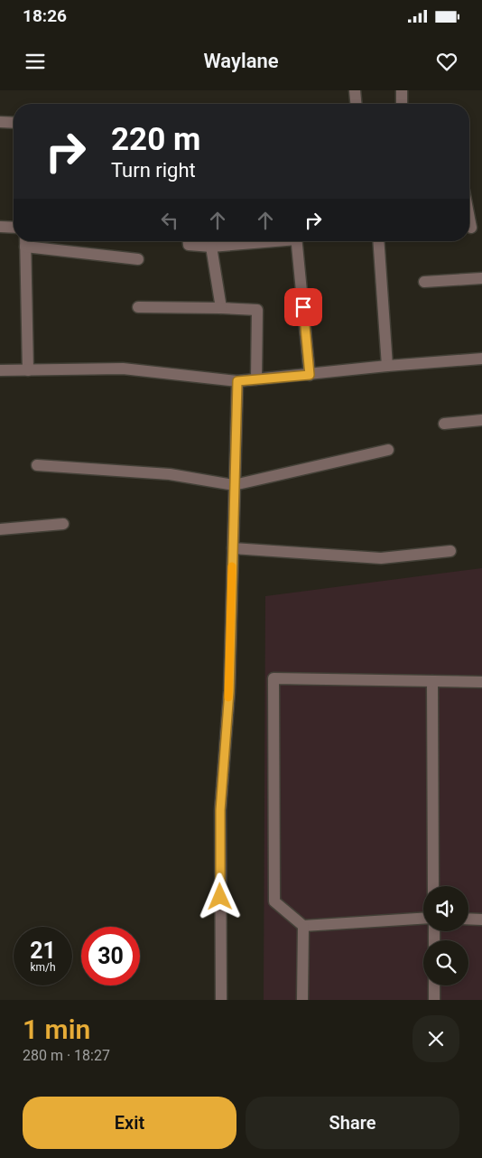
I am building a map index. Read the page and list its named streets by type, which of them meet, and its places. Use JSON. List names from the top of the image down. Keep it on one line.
{"page":{"status":"18:26","header":"Waylane","turn":["220 m","Turn right"],"speed":"21 km/h","limit":"30","heading":["1 min","280 m · 18:27"],"buttons":["Exit","Share"]}}
